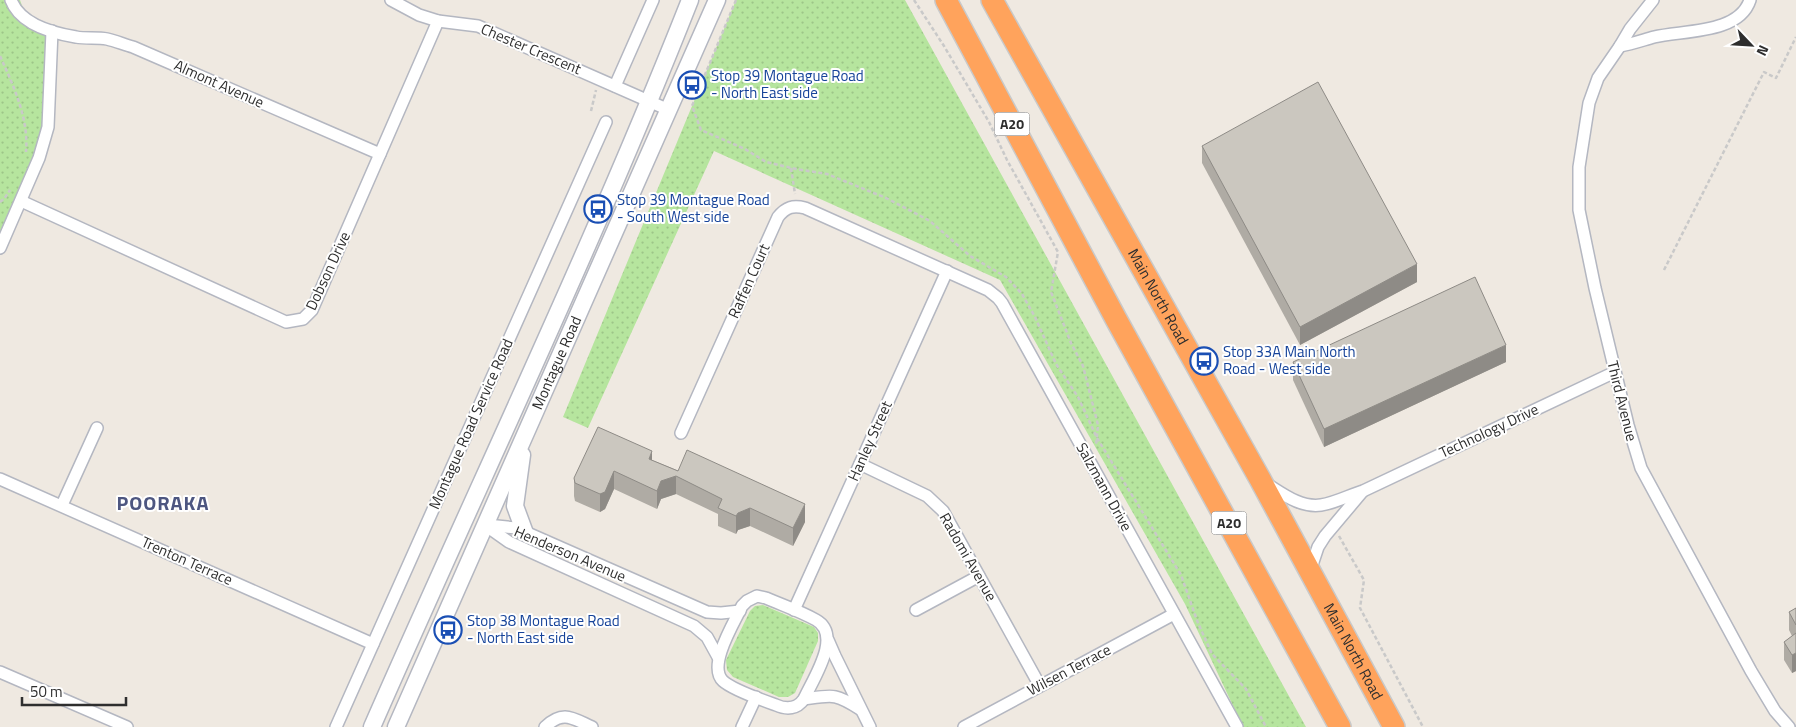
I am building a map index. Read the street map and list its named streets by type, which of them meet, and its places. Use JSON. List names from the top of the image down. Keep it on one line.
{"streets":{"highway":["A20","Main North Road"],"main road":["Montague Road"],"street":["Chester Crescent","Almont Avenue","Dobson Drive","Raffen Court","Third Avenue","Montague Road Service Road","Technology Drive","Hanley Street","Salzmann Drive","Henderson Avenue","Radomi Avenue","Trenton Terrace","Wilsen Terrace"]},"crossings":[["Chester Crescent","Dobson Drive"],["Chester Crescent","Montague Road"],["Almont Avenue","Dobson Drive"],["Raffen Court","Hanley Street"],["Raffen Court","Salzmann Drive"],["Main North Road","Technology Drive"],["Montague Road","Henderson Avenue"],["Third Avenue","Technology Drive"],["Montague Road Service Road","Trenton Terrace"],["Hanley Street","Salzmann Drive"],["Hanley Street","Henderson Avenue"],["Hanley Street","Radomi Avenue"],["Salzmann Drive","Wilsen Terrace"],["Radomi Avenue","Wilsen Terrace"]],"districts":["POORAKA"],"places":{"bus stop":["Stop 39 Montague Road - North East side","Stop 39 Montague Road - South West side","Stop 33A Main North Road - West side","Stop 38 Montague Road - North East side"]},"scale_bar":"50 m","north":"bottom right"}
